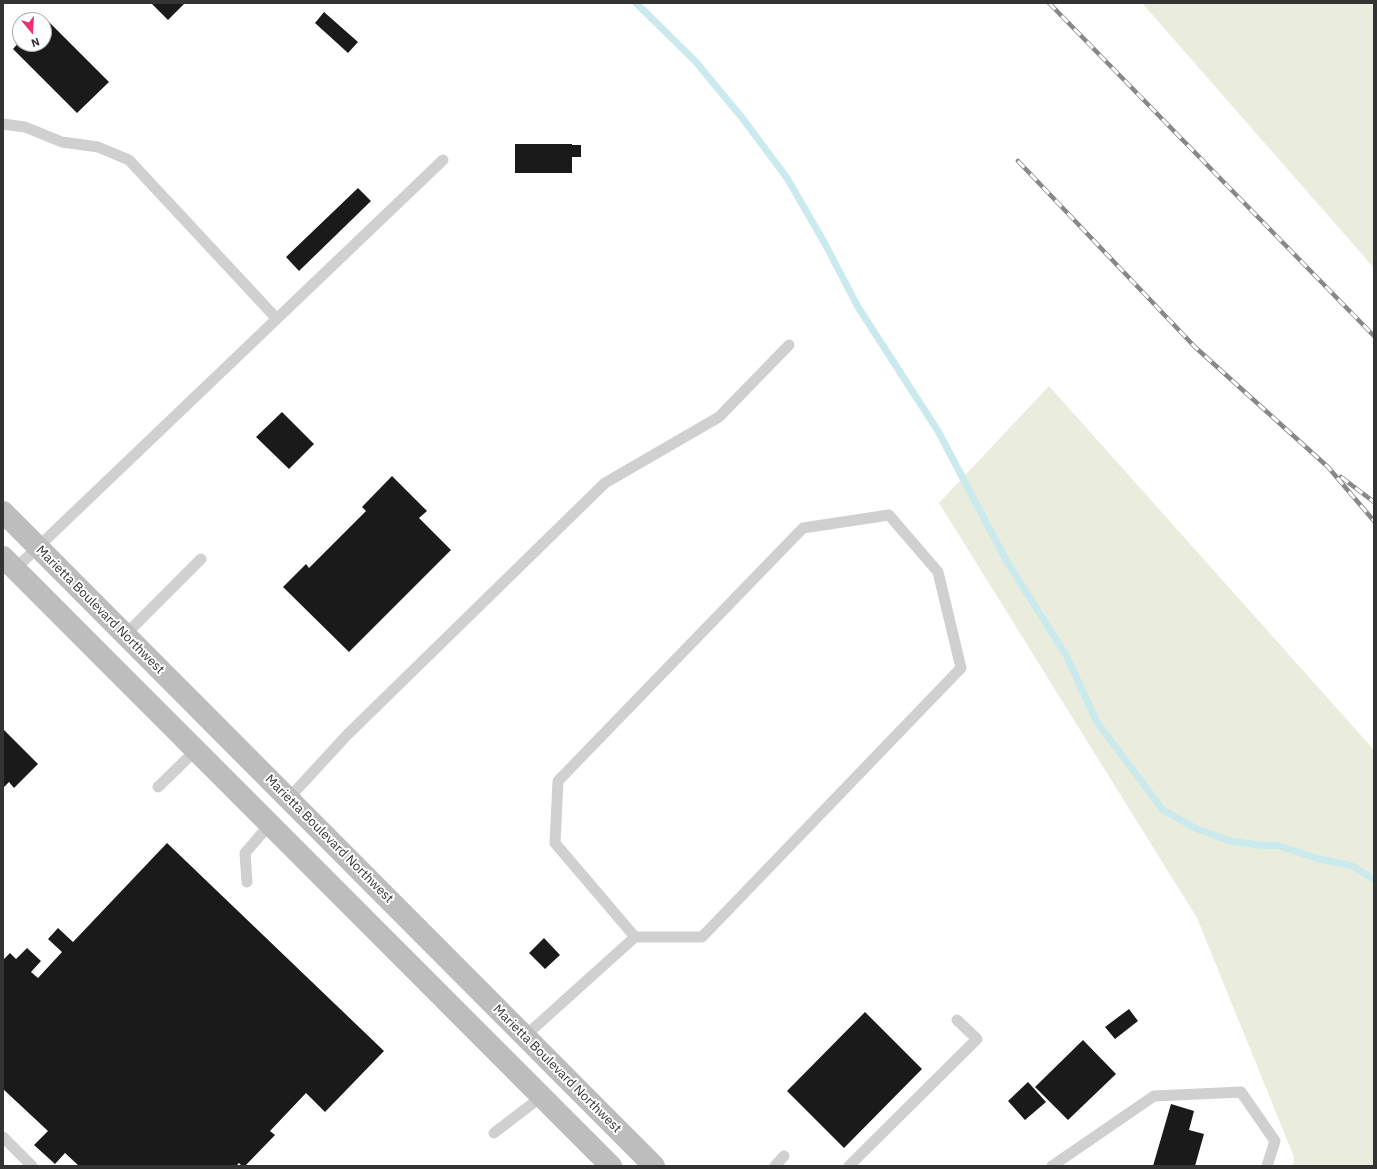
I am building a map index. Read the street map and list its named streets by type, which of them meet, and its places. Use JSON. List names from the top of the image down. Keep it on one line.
{"streets":{"main road":["Marietta Boulevard Northwest"]},"north":"bottom"}
